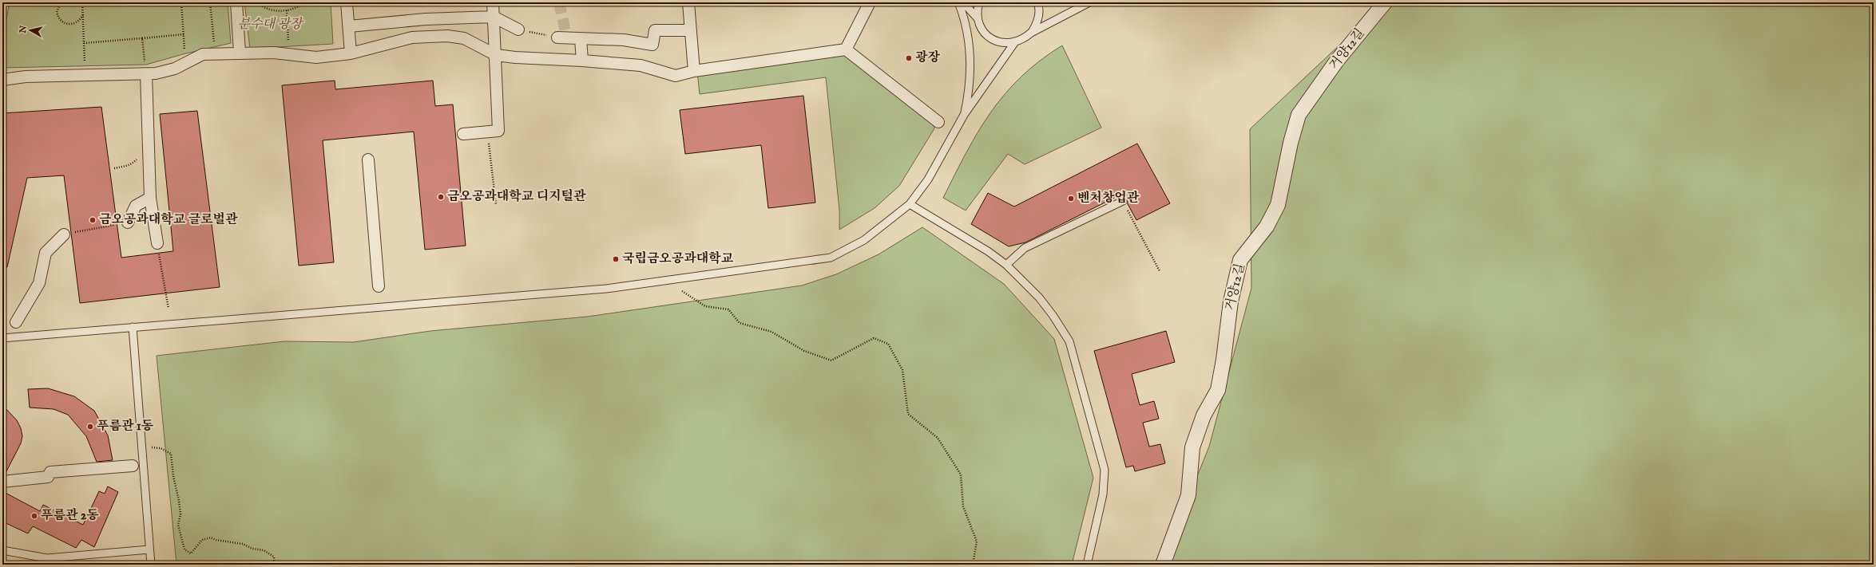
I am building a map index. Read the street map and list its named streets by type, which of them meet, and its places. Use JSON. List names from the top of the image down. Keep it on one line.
{"streets":{"street":["거양12길"]},"parks":["분수대 광장"],"places":["광장","금오공과대학교 디지털관","벤처창업관","금오공과대학교 글로벌관","국립금오공과대학교","푸름관 1동","푸름관 2동"],"north":"left"}
